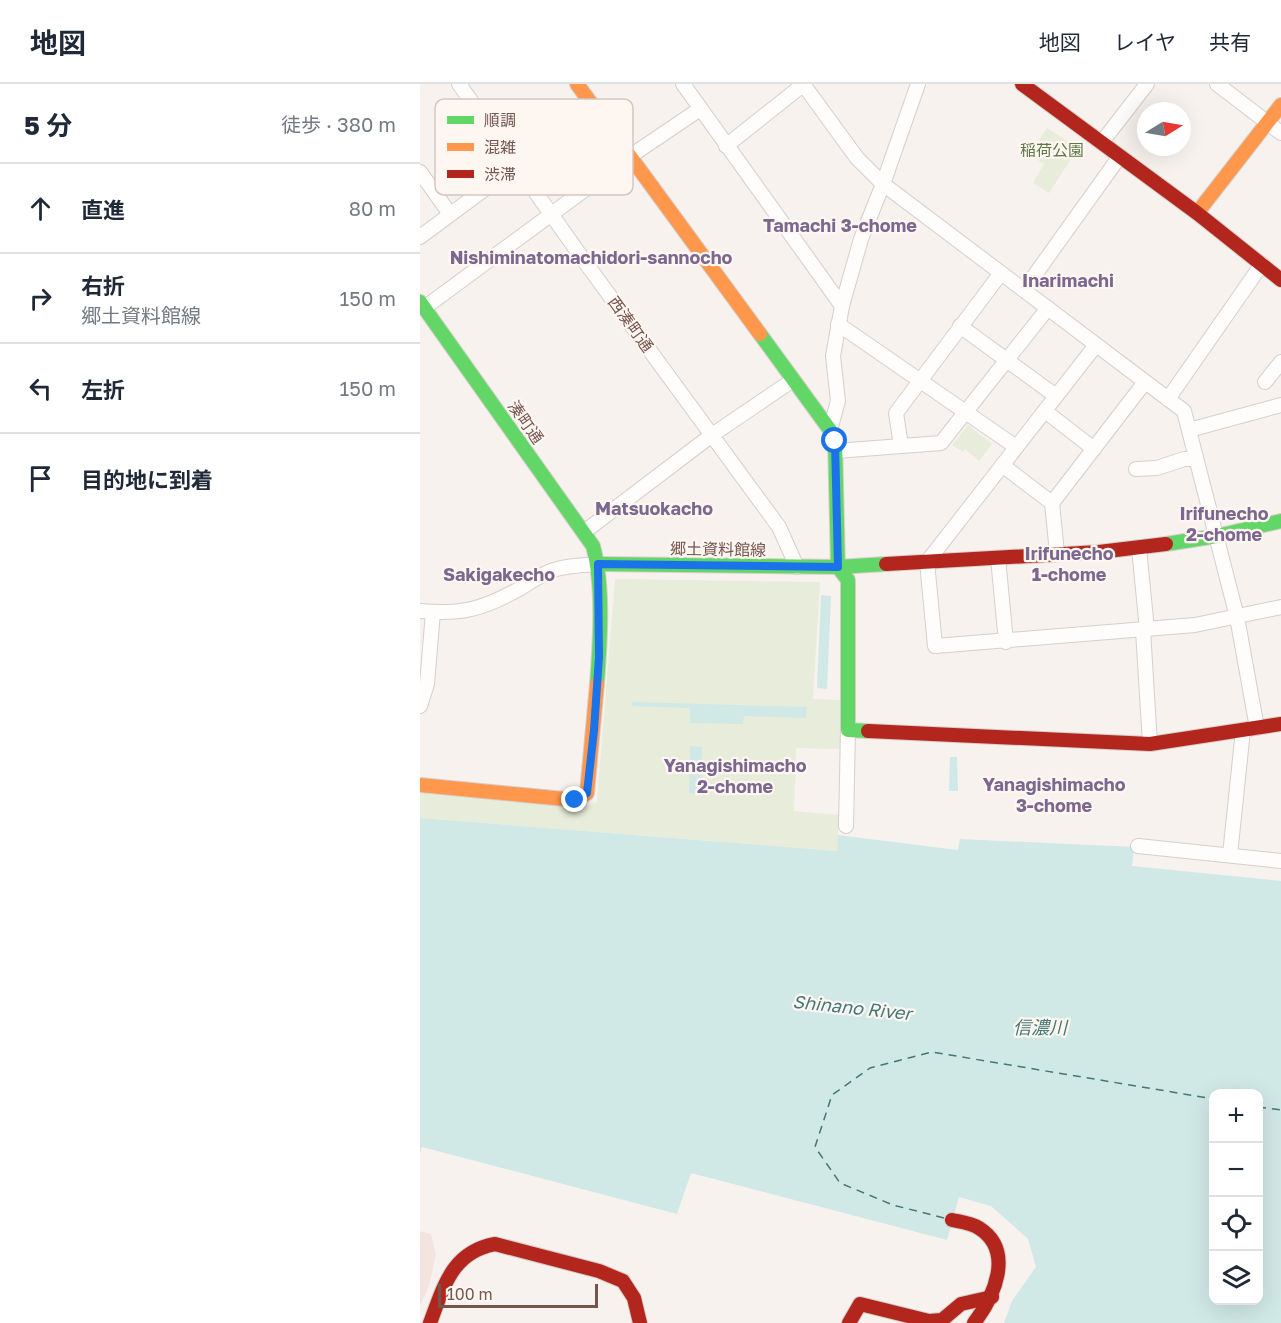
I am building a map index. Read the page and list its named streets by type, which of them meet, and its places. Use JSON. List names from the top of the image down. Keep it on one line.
{"streets":{"street":["西湊町通","湊町通","郷土資料館線"]},"crossings":[["西湊町通","郷土資料館線"],["湊町通","郷土資料館線"]],"districts":["Tamachi 3-chome","Nishiminatomachidori-sannocho","Inarimachi","Matsuokacho","Irifunecho 2-chome","Irifunecho 1-chome","Sakigakecho","Yanagishimacho 2-chome","Yanagishimacho 3-chome"],"water":["Shinano River","信濃川"],"parks":["稲荷公園"],"legend":["順調","混雑","渋滞"],"scale_bar":"100 m","north":"right","page":{"header":"地図","nav":["地図","レイヤ","共有"],"heading":["5 分","徒歩 · 380 m"],"list":[["直進","80 m"],["右折","郷土資料館線","150 m"],["左折","150 m"],"目的地に到着"],"map_buttons":["+","−"],"scale":"100 m"}}
